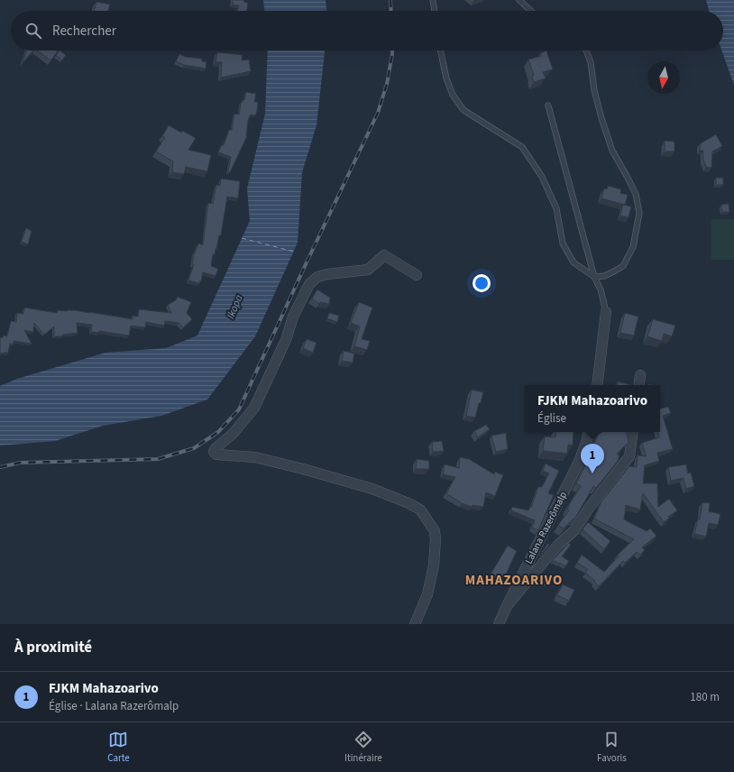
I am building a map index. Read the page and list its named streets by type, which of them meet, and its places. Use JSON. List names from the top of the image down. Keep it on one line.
{"streets":{"street":["Lalana Razerômalp"]},"districts":["MAHAZOARIVO"],"water":["Ikopa"],"north":"bottom","page":{"search":"Rechercher","popup":["FJKM Mahazoarivo","Église"],"pins":"1","heading":"À proximité","list":[{"mark":"1","name":"FJKM Mahazoarivo","note":"Église · Lalana Razerômalp","value":"180 m"}],"nav":["Carte","Itinéraire","Favoris"]}}
